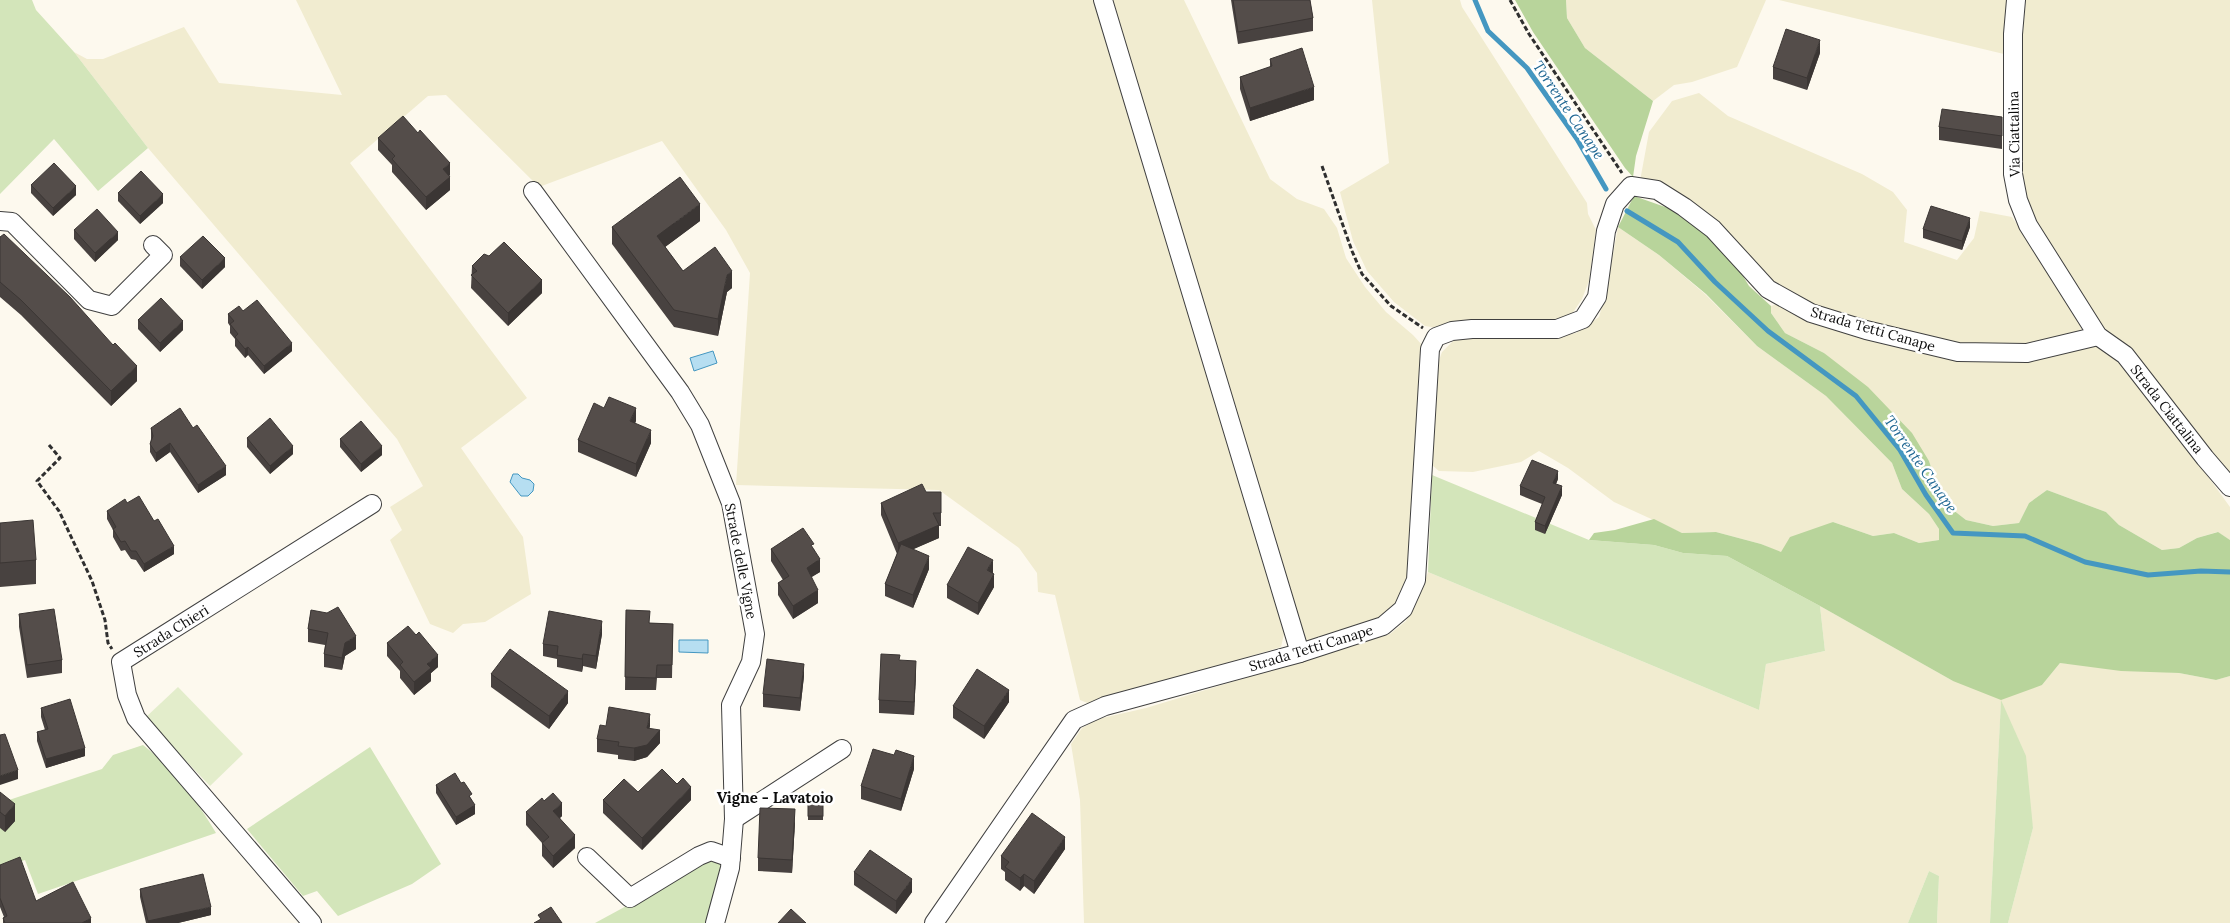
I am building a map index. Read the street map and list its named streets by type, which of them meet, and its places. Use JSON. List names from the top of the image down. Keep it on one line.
{"streets":{"street":["Via Ciattalina","Strada Tetti Canape","Strada Ciattalina","Strade delle Vigne","Strada Chieri"]},"crossings":[["Via Ciattalina","Strada Tetti Canape"],["Via Ciattalina","Strada Ciattalina"],["Strada Tetti Canape","Strada Ciattalina"]],"districts":["Vigne - Lavatoio"],"water":["Torrente Canape"]}
